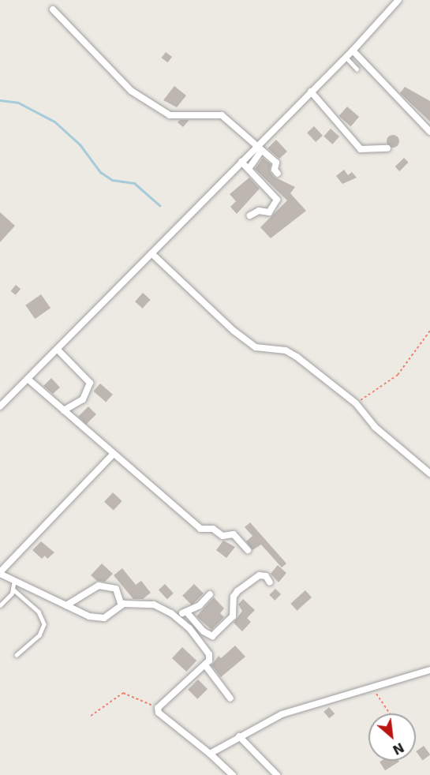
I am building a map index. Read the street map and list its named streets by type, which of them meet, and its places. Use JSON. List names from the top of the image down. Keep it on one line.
{"north":"bottom right"}
